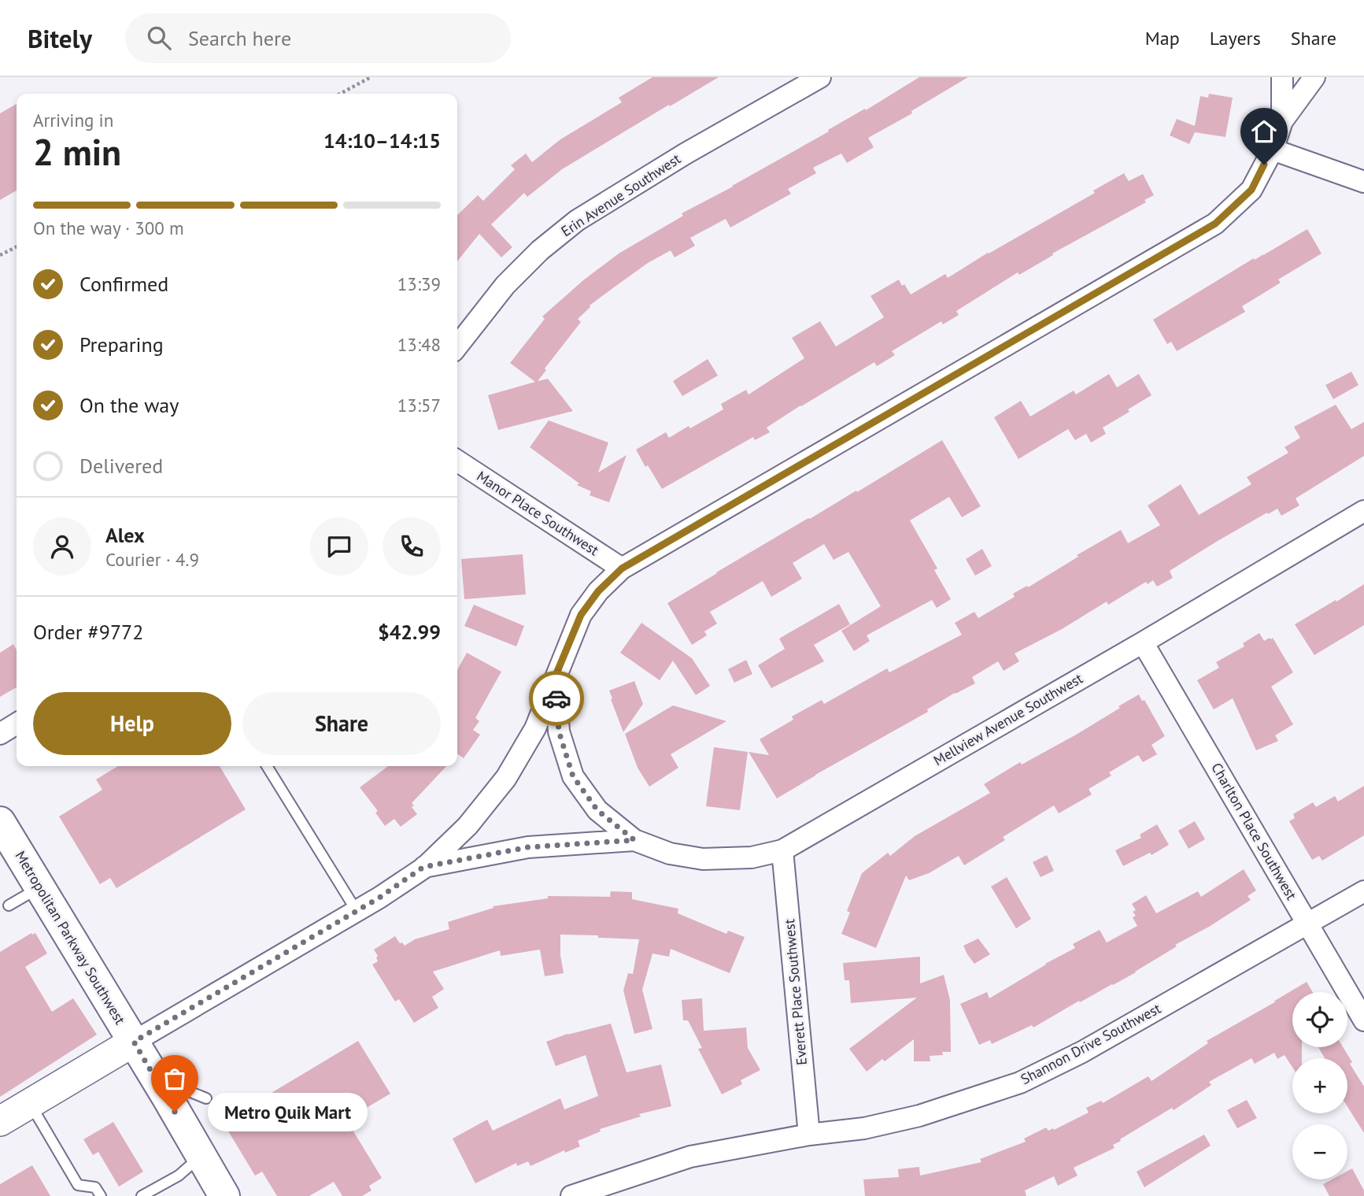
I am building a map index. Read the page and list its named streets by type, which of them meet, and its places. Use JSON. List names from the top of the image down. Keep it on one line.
{"streets":{"main road":["Metropolitan Parkway Southwest"],"street":["Erin Avenue Southwest","Manor Place Southwest","Mellview Avenue Southwest","Charlton Place Southwest","Everett Place Southwest","Shannon Drive Southwest"]},"crossings":[["Mellview Avenue Southwest","Charlton Place Southwest"],["Mellview Avenue Southwest","Everett Place Southwest"],["Charlton Place Southwest","Shannon Drive Southwest"],["Everett Place Southwest","Shannon Drive Southwest"]],"places":["Metro Quik Mart"],"page":{"header":"Bitely","search":"Search here","nav":["Map","Layers","Share"],"heading":["2 min","Arriving in","14:10–14:15"],"panel":["Alex","Courier · 4.9","Order #9772","$42.99"],"bar":"On the way · 300 m","list":[["Confirmed","13:39"],["Preparing","13:48"],["On the way","13:57"],"Delivered"],"buttons":["Help","Share"],"map_buttons":["+","−"],"bubble":"Metro Quik Mart"}}
